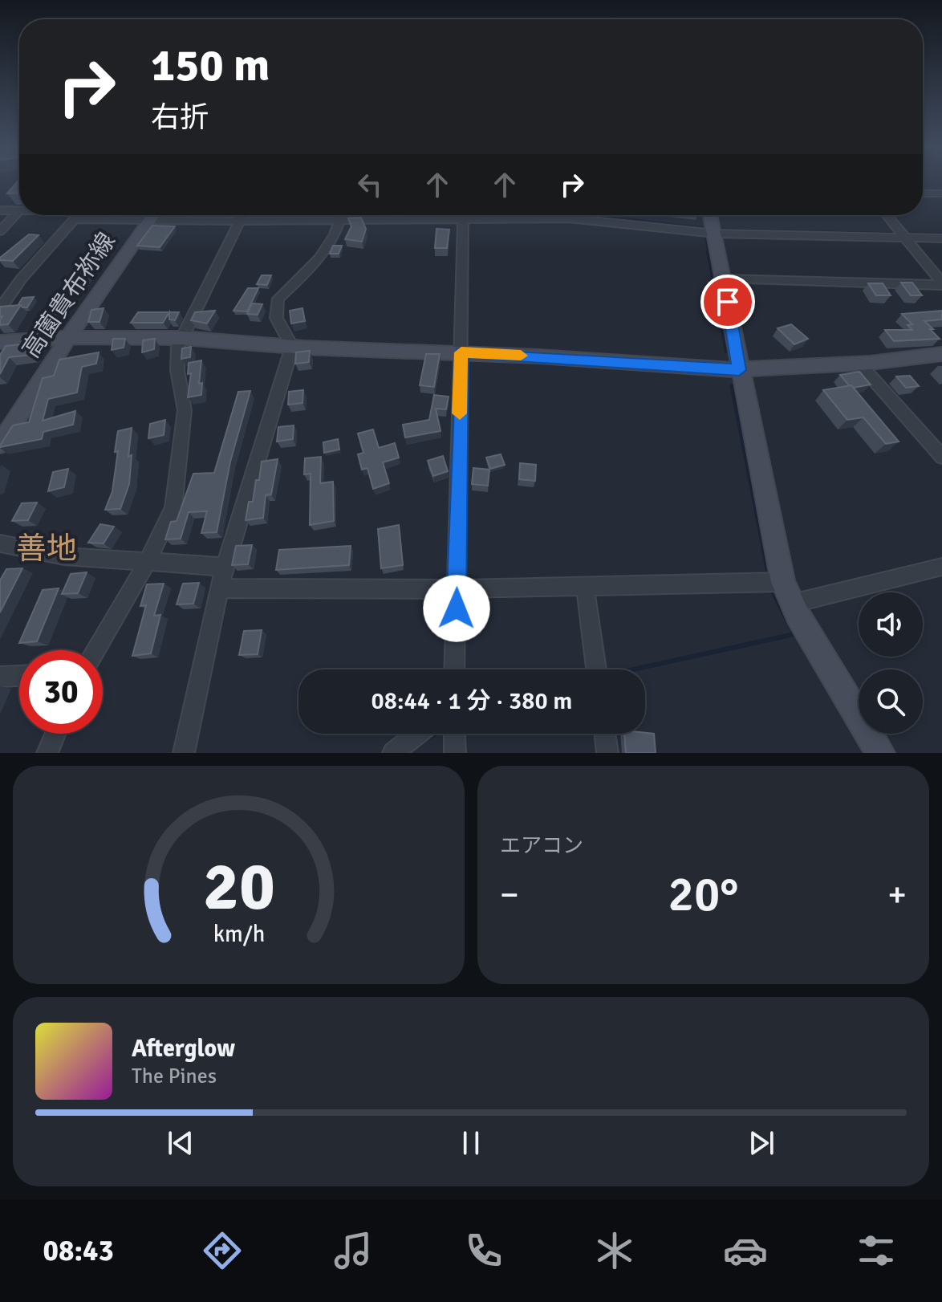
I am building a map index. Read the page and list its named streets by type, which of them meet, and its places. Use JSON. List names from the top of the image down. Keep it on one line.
{"streets":{"street":["高薗貴布祢線"]},"districts":["善地"],"page":{"turn":["150 m","右折"],"limit":"30","trip":"08:44 · 1 分 · 380 m","tile":"エアコン","heat":["−","20°","+"],"song":["Afterglow","The Pines"],"tabs":"08:43","gauge":["20","km/h"]}}
